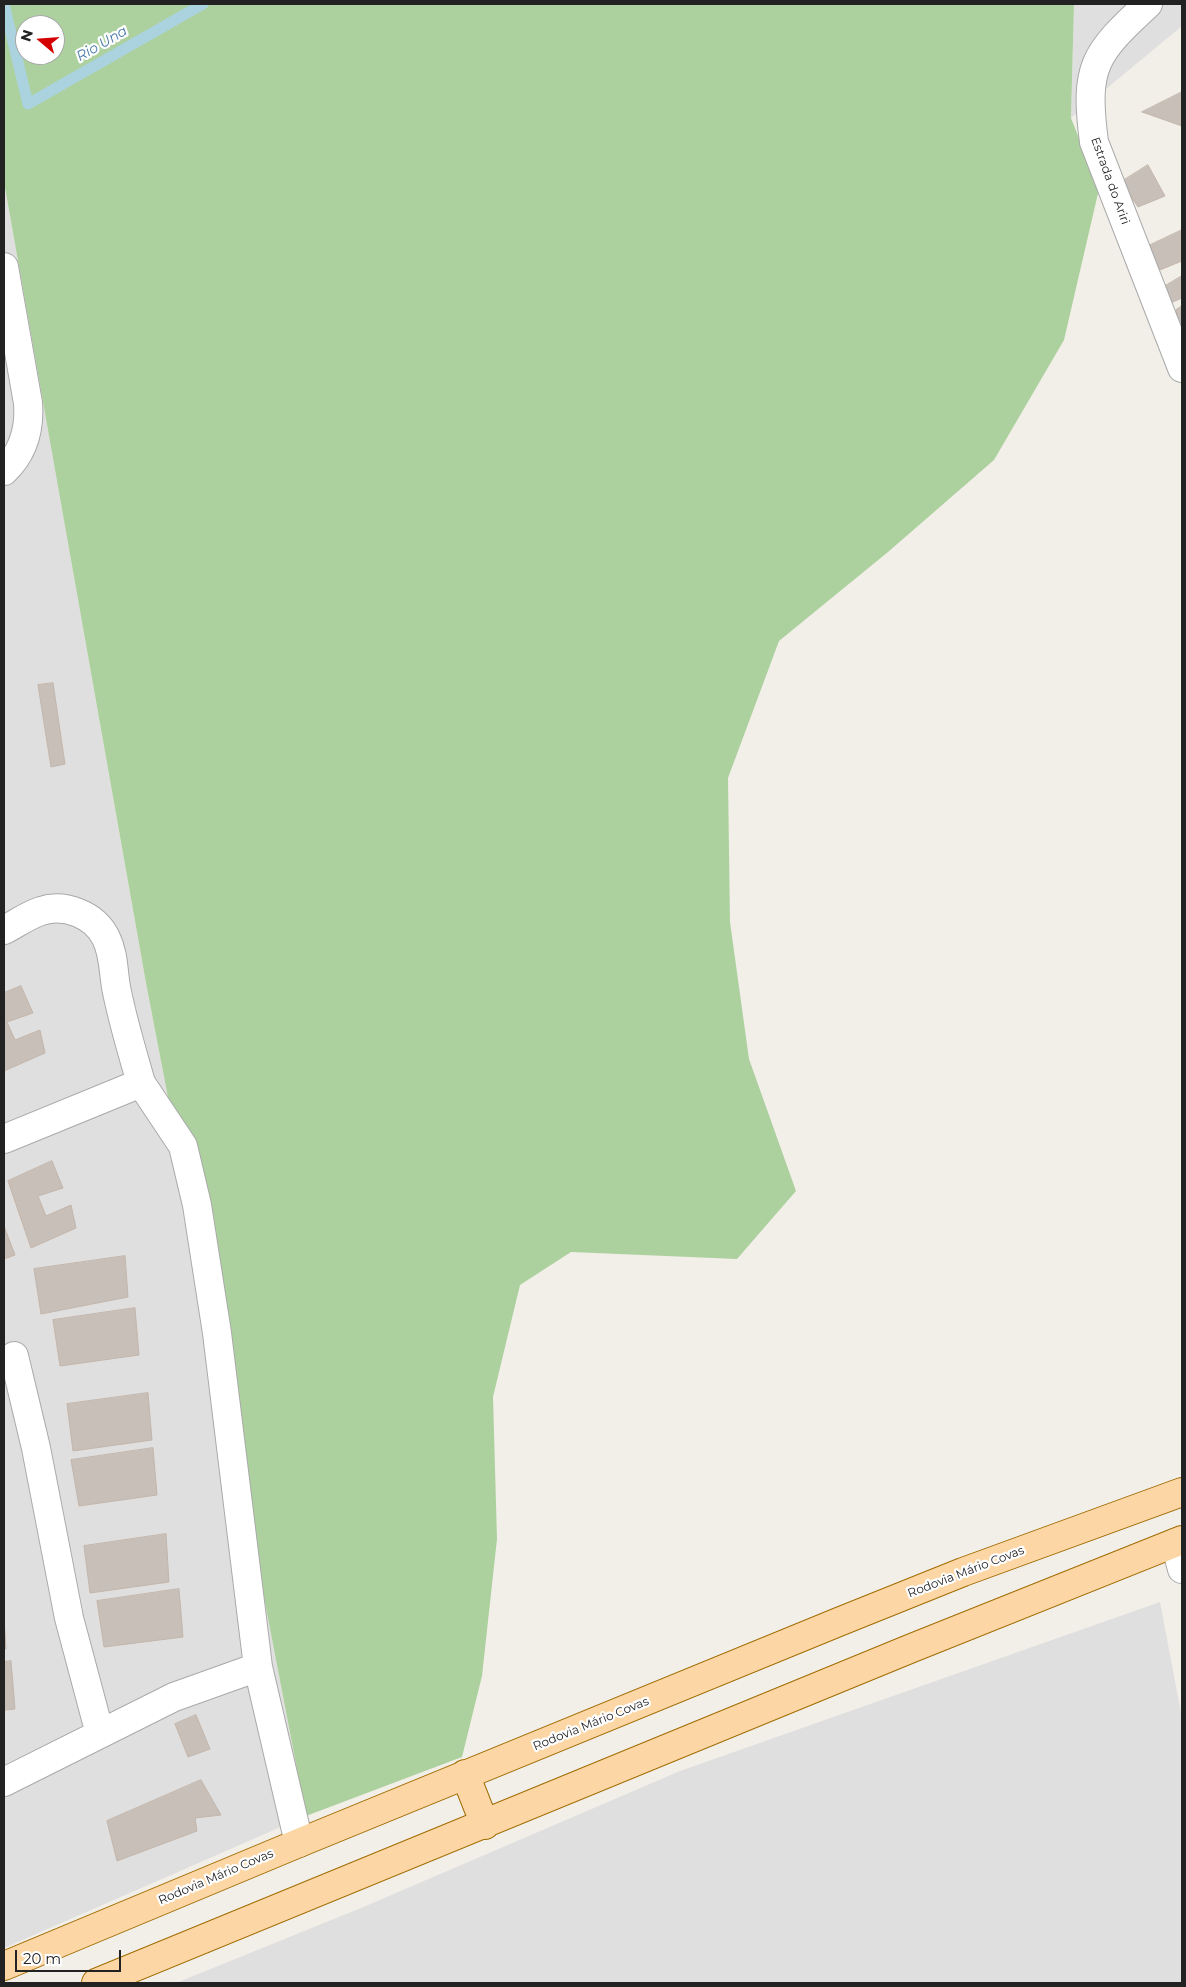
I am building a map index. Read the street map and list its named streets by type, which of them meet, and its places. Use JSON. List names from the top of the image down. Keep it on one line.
{"streets":{"main road":["Rodovia Mário Covas"],"street":["Estrada do Ariri"]},"water":["Rio Una"],"scale_bar":"20 m","north":"left"}
